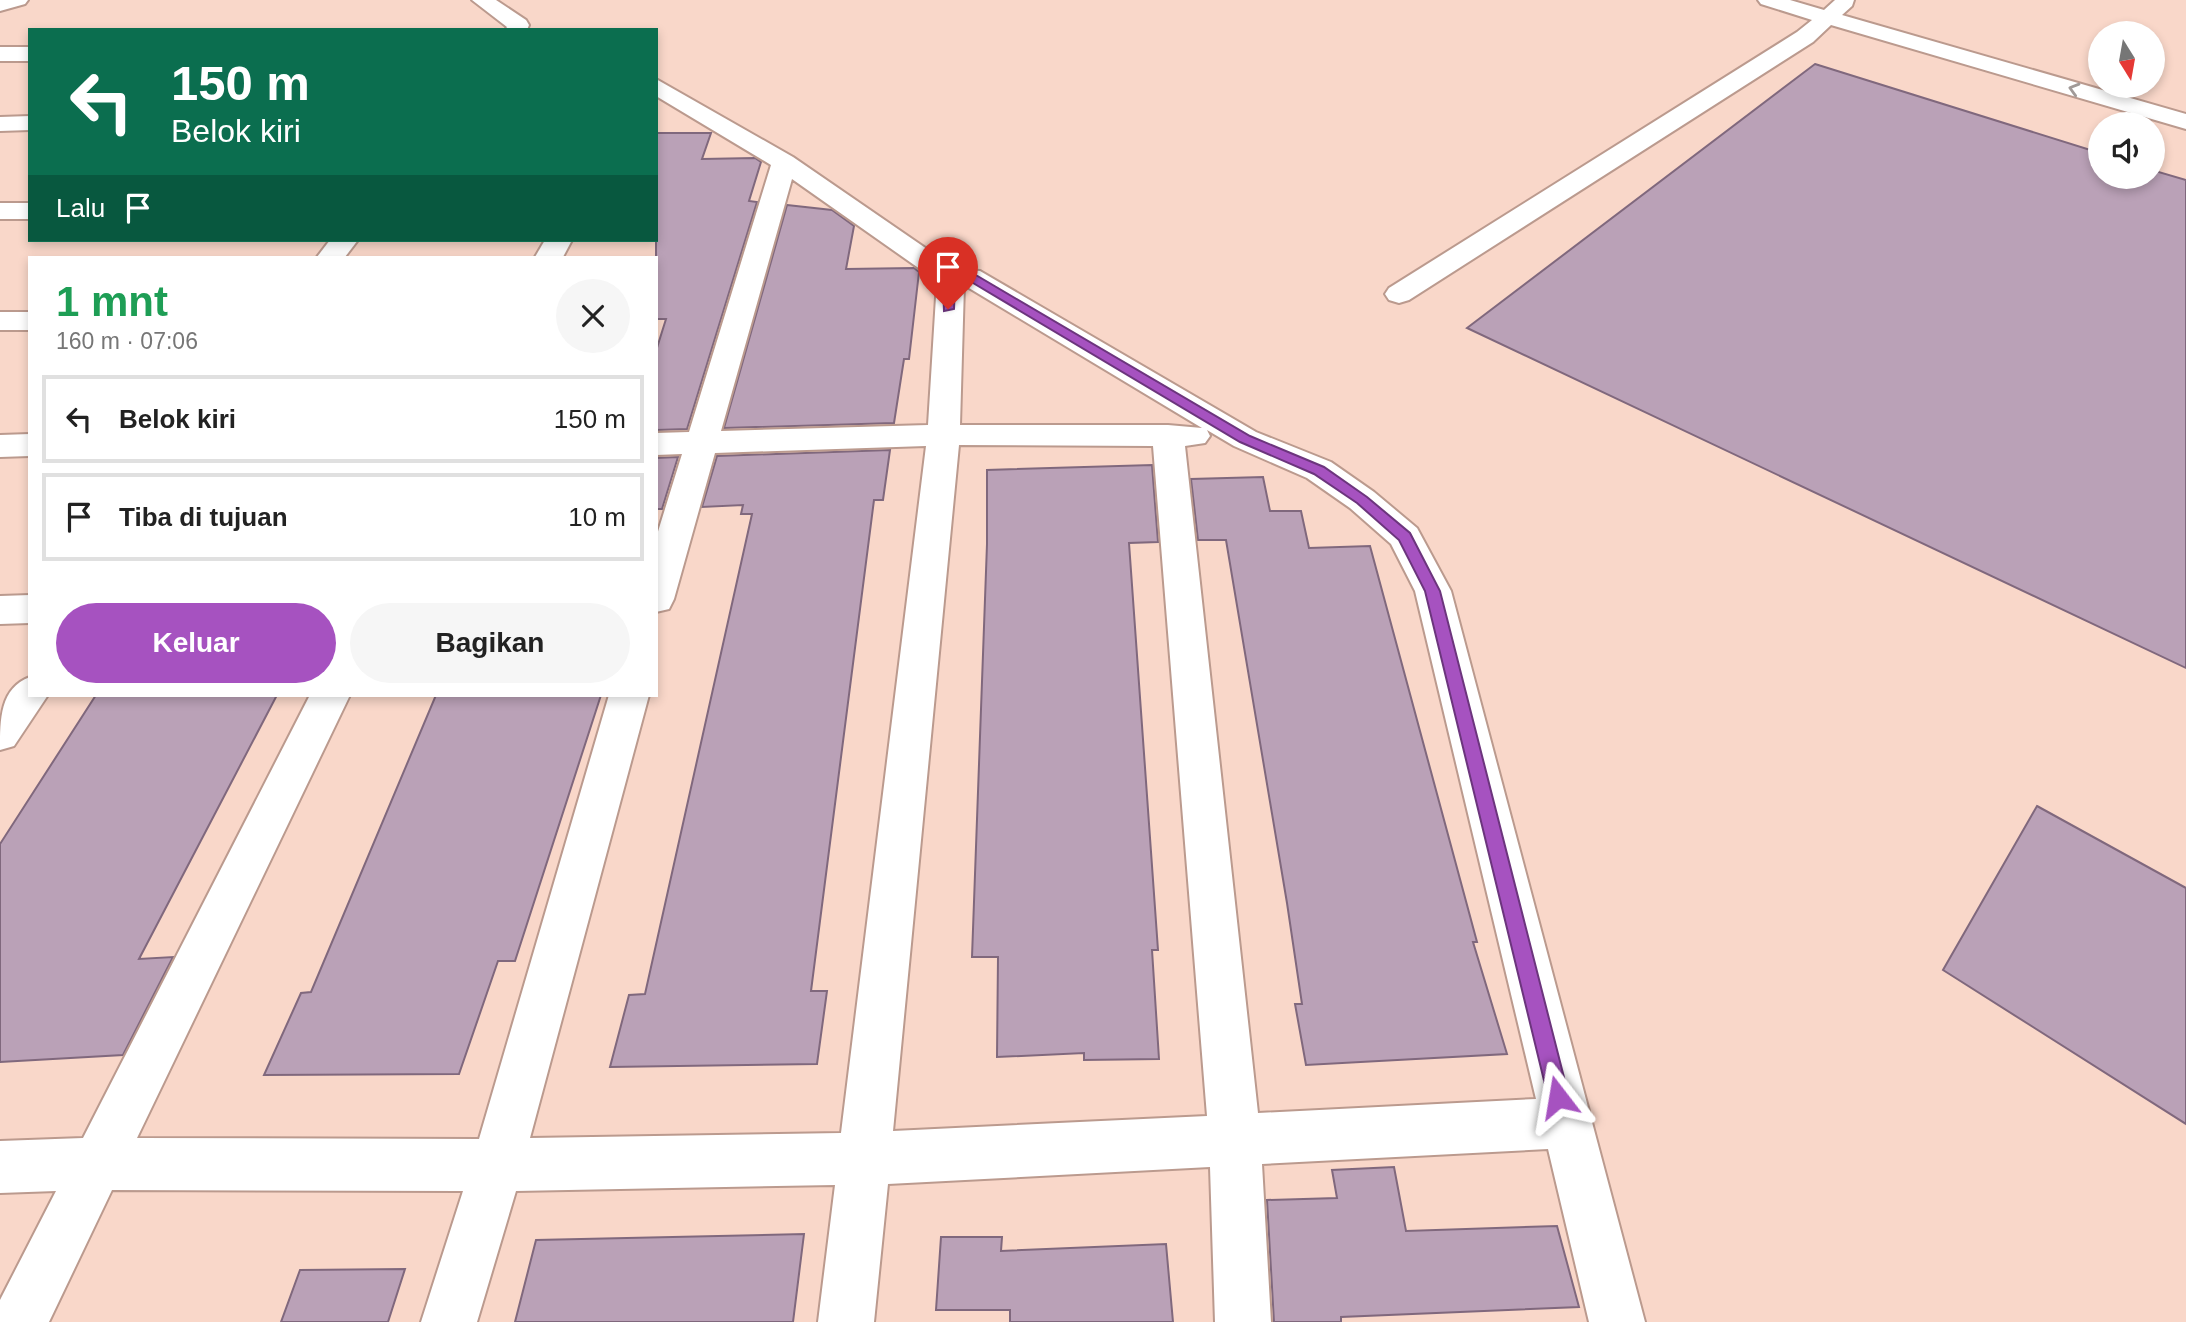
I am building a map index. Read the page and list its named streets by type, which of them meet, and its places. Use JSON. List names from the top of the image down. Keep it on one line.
{"north":"bottom","page":{"turn":["150 m","Belok kiri"],"then":"Lalu","heading":["1 mnt","160 m · 07:06"],"list":[{"name":"Belok kiri","value":"150 m"},{"name":"Tiba di tujuan","value":"10 m"}],"buttons":["Keluar","Bagikan"]}}
